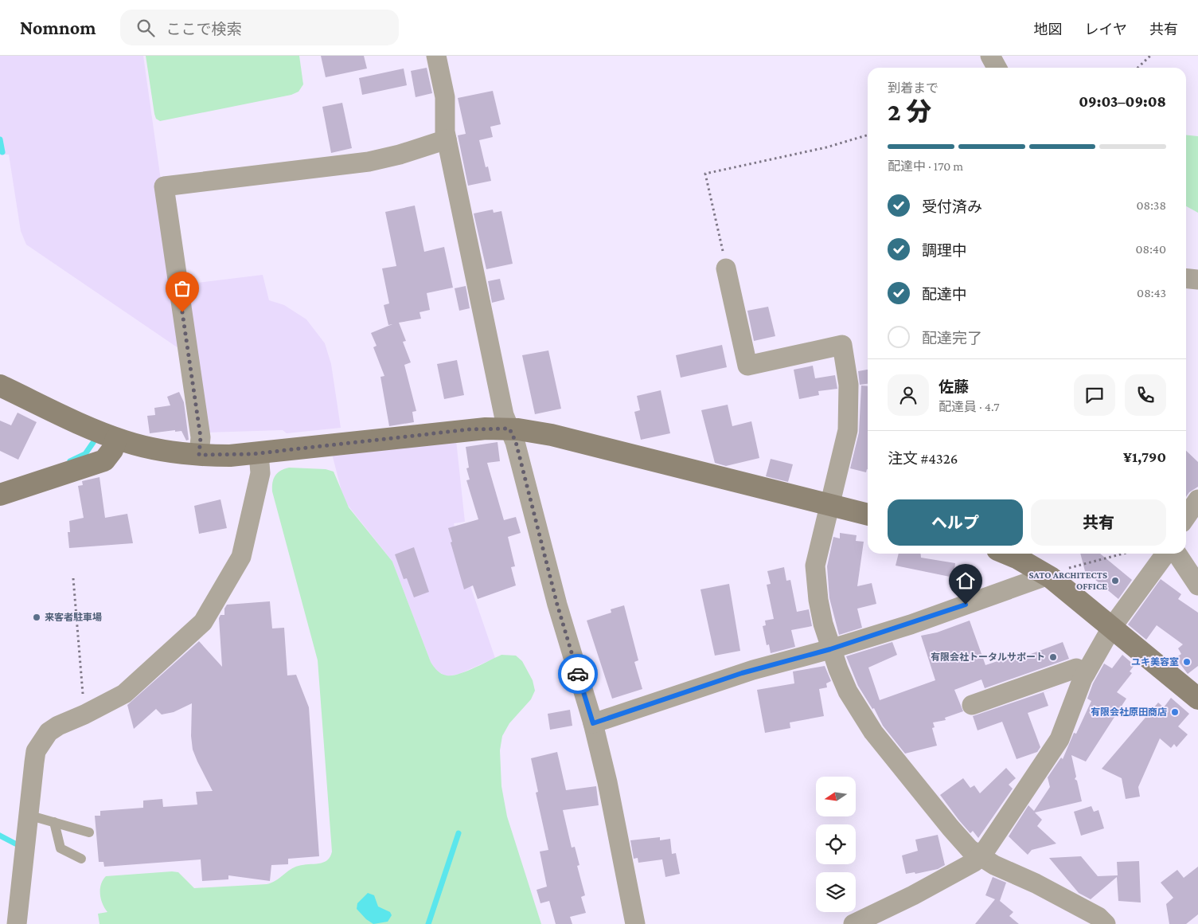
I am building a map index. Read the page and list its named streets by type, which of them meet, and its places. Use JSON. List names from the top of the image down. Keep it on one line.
{"places":["SATO ARCHITECTS OFFICE","来客者駐車場","有限会社トータルサポート","ユキ美容室","有限会社原田商店"],"north":"left","page":{"header":"Nomnom","search":"ここで検索","nav":["地図","レイヤ","共有"],"heading":["2 分","到着まで","09:03–09:08"],"panel":["佐藤","配達員 · 4.7","注文 #4326","¥1,790"],"bar":"配達中 · 170 m","list":[["受付済み","08:38"],["調理中","08:40"],["配達中","08:43"],"配達完了"],"buttons":["ヘルプ","共有"]}}
